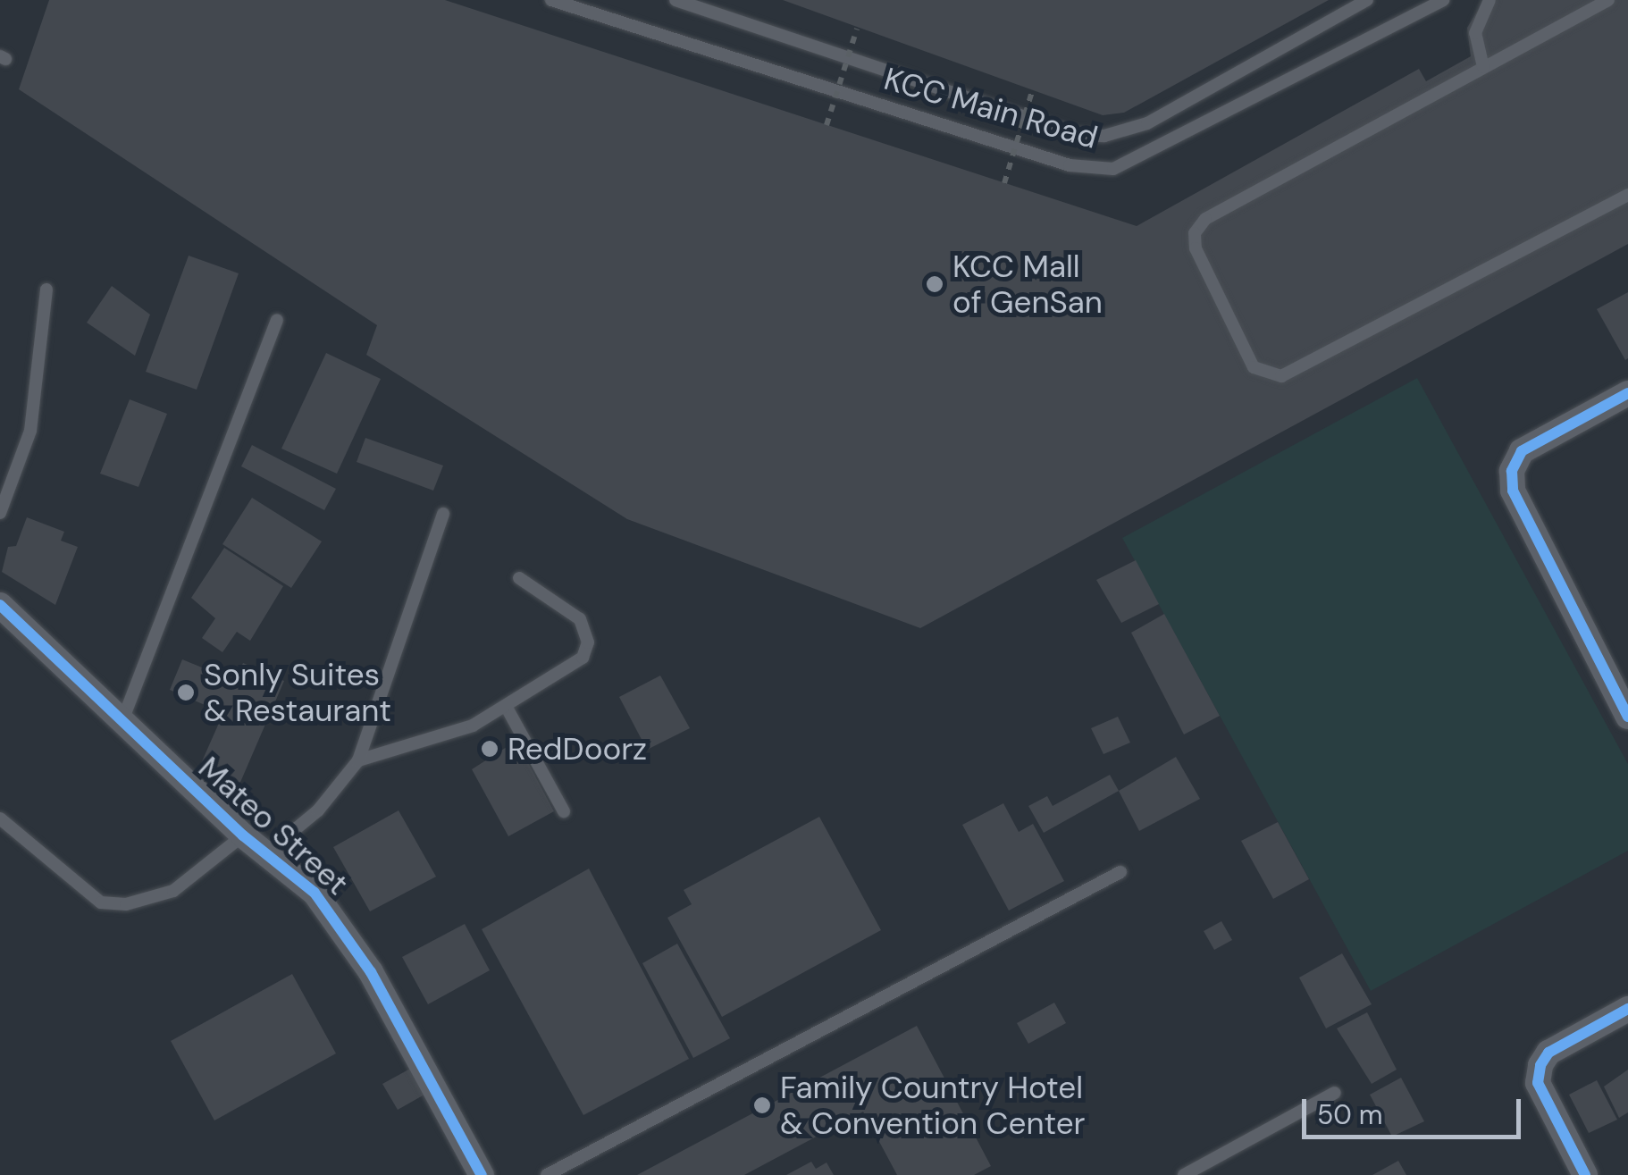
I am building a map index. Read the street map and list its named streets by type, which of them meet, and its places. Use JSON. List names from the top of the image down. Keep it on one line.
{"streets":{"street":["Mateo Street"],"lane":["KCC Main Road"]},"places":["KCC Mall of GenSan","Sonly Suites & Restaurant","RedDoorz","Family Country Hotel & Convention Center"],"scale_bar":"50 m"}
